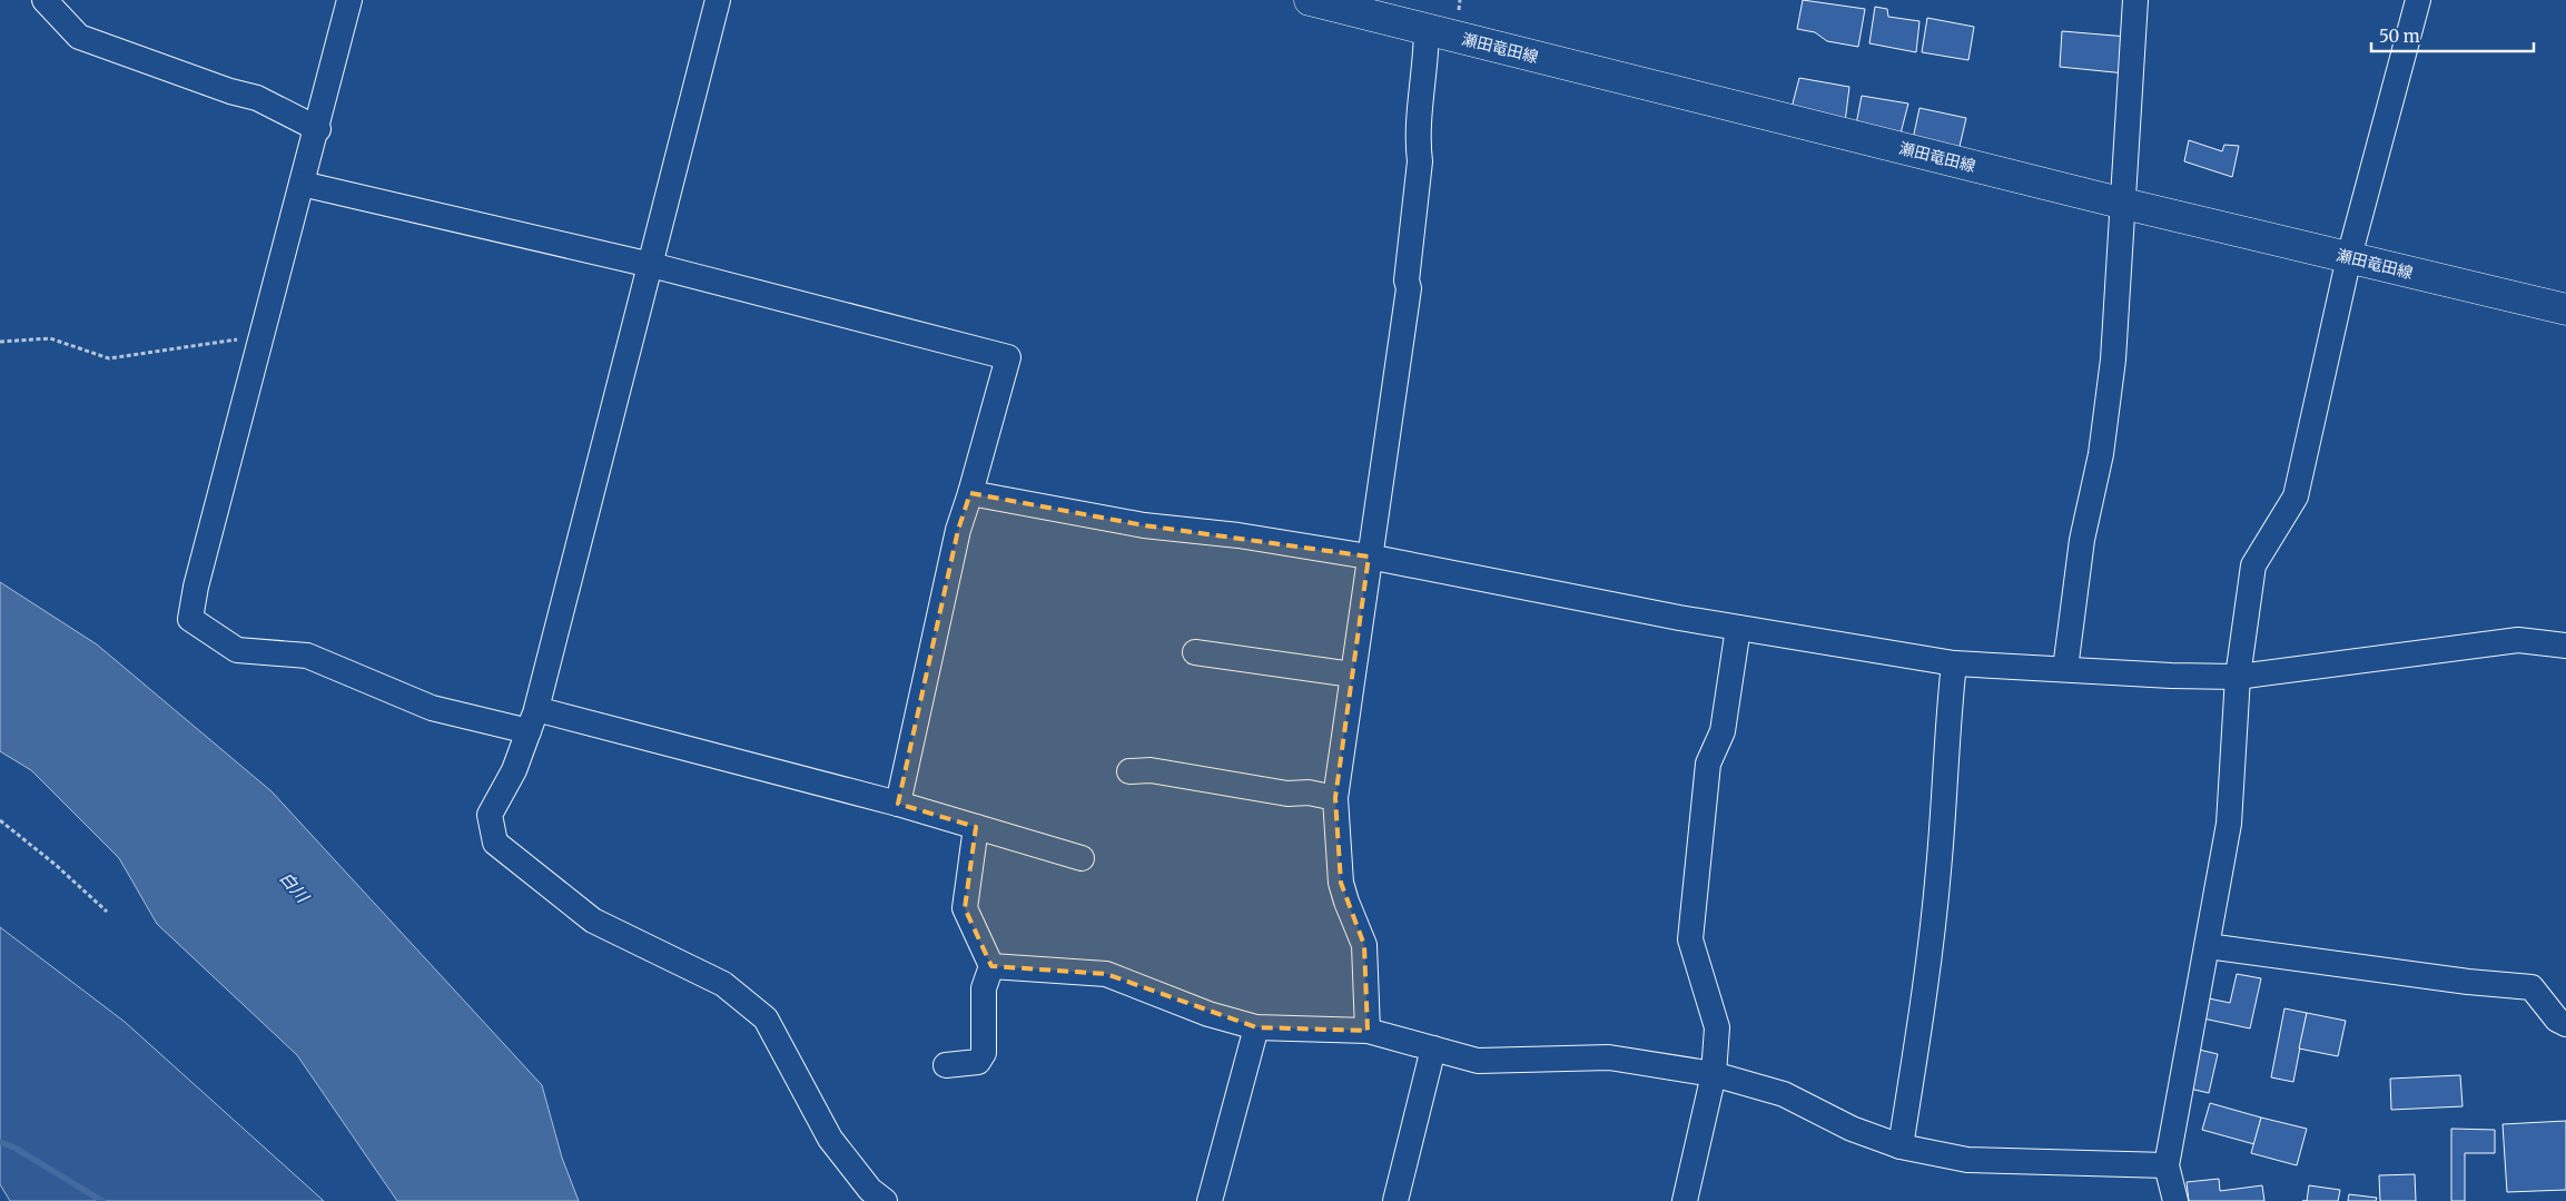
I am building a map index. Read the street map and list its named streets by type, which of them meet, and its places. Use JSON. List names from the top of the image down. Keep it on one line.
{"streets":{"main road":["瀬田竜田線"]},"water":["白川"],"scale_bar":"50 m"}
